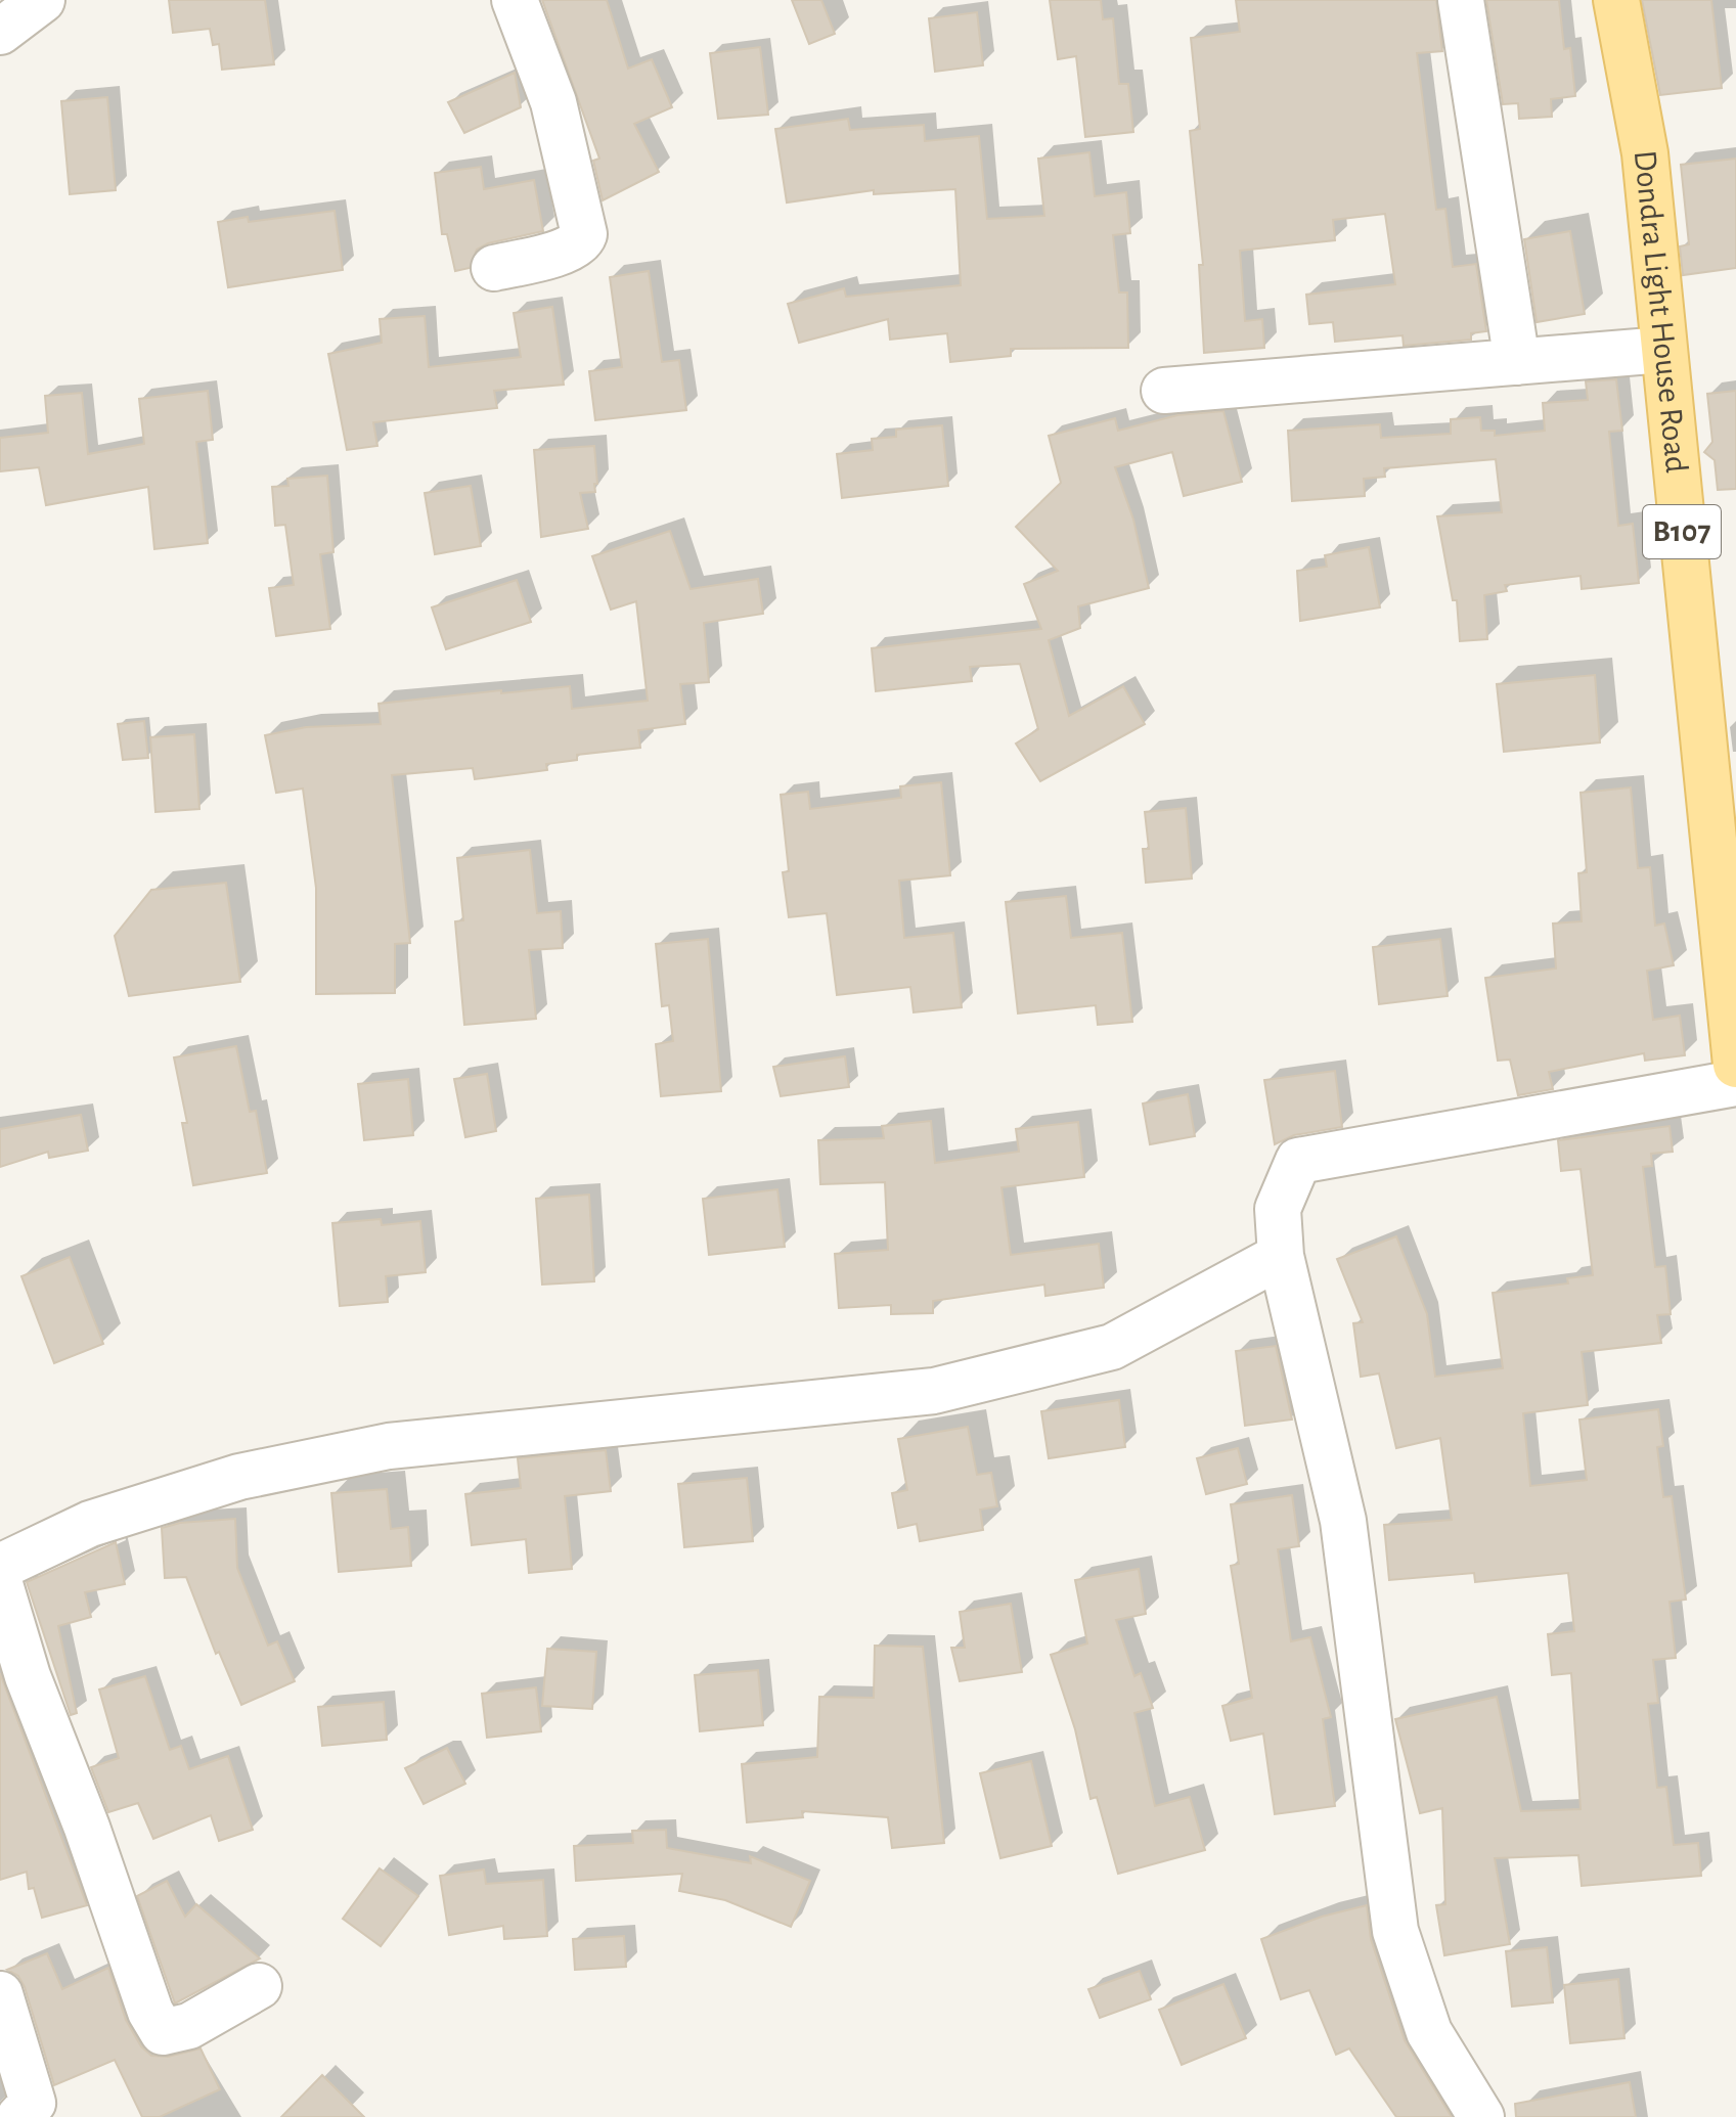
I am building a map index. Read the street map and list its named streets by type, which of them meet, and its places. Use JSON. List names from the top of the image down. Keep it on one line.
{"streets":{"main road":["Dondra Light House Road","B107"]}}
